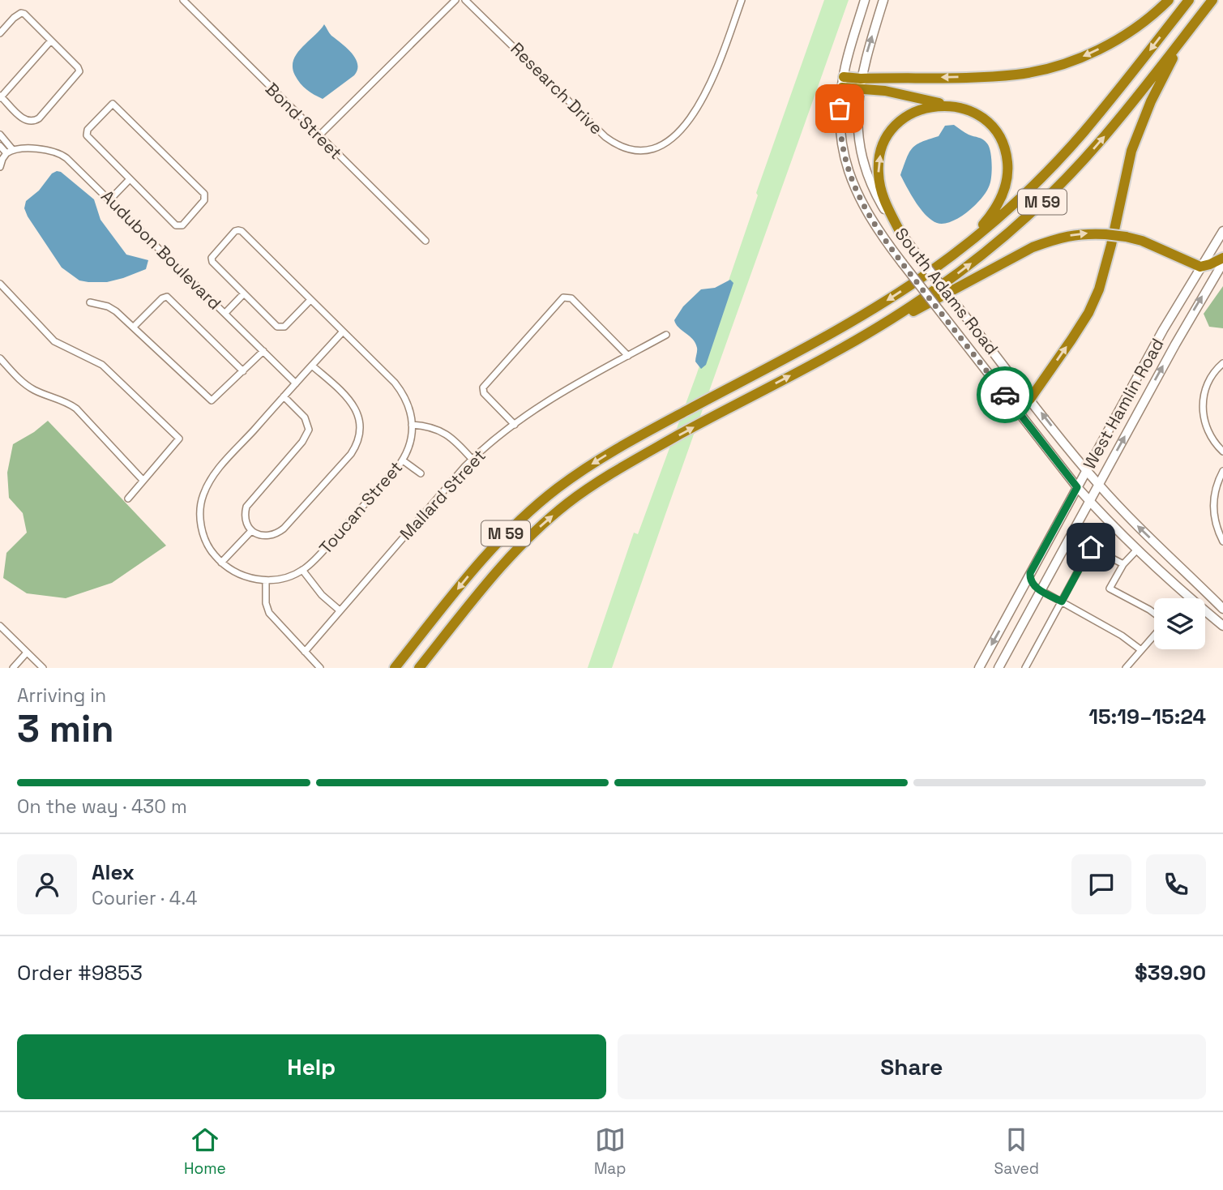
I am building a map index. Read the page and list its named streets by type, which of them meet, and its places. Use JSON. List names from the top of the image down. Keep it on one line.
{"streets":{"highway":["M 59"],"main road":["South Adams Road","West Hamlin Road"],"street":["Research Drive","Bond Street","Audubon Boulevard","Mallard Street","Toucan Street"]},"crossings":[["Audubon Boulevard","Toucan Street"],["South Adams Road","West Hamlin Road"]],"page":{"heading":["3 min","Arriving in","15:19–15:24"],"panel":["Alex","Courier · 4.4","Order #9853","$39.90"],"bar":"On the way · 430 m","buttons":["Help","Share"],"tabs":["Home","Map","Saved"]}}
